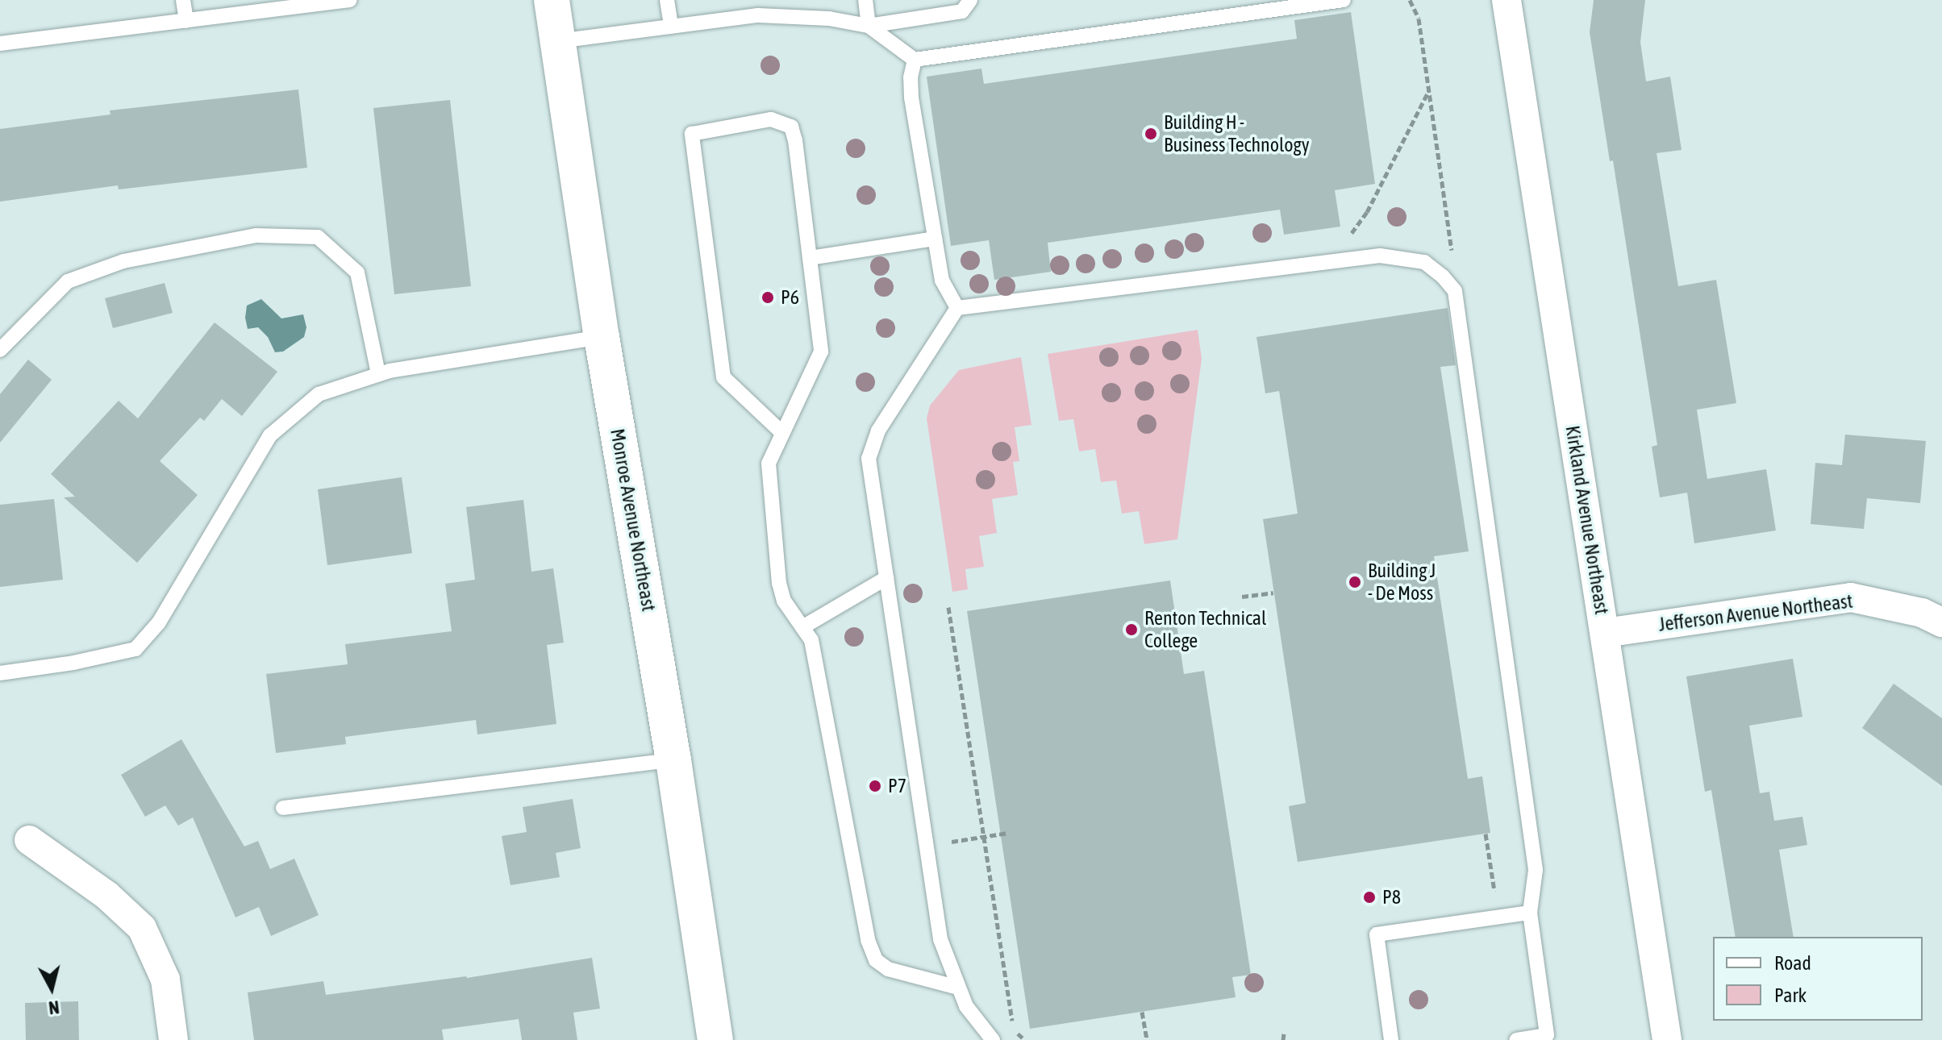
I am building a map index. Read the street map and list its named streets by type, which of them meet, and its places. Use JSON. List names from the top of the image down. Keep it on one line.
{"streets":{"street":["Monroe Avenue Northeast","Kirkland Avenue Northeast","Jefferson Avenue Northeast"]},"crossings":[["Kirkland Avenue Northeast","Jefferson Avenue Northeast"]],"places":["Building H - Business Technology","P6","Building J - De Moss","Renton Technical College","P7","P8"],"legend":["Road","Park"],"north":"bottom"}
